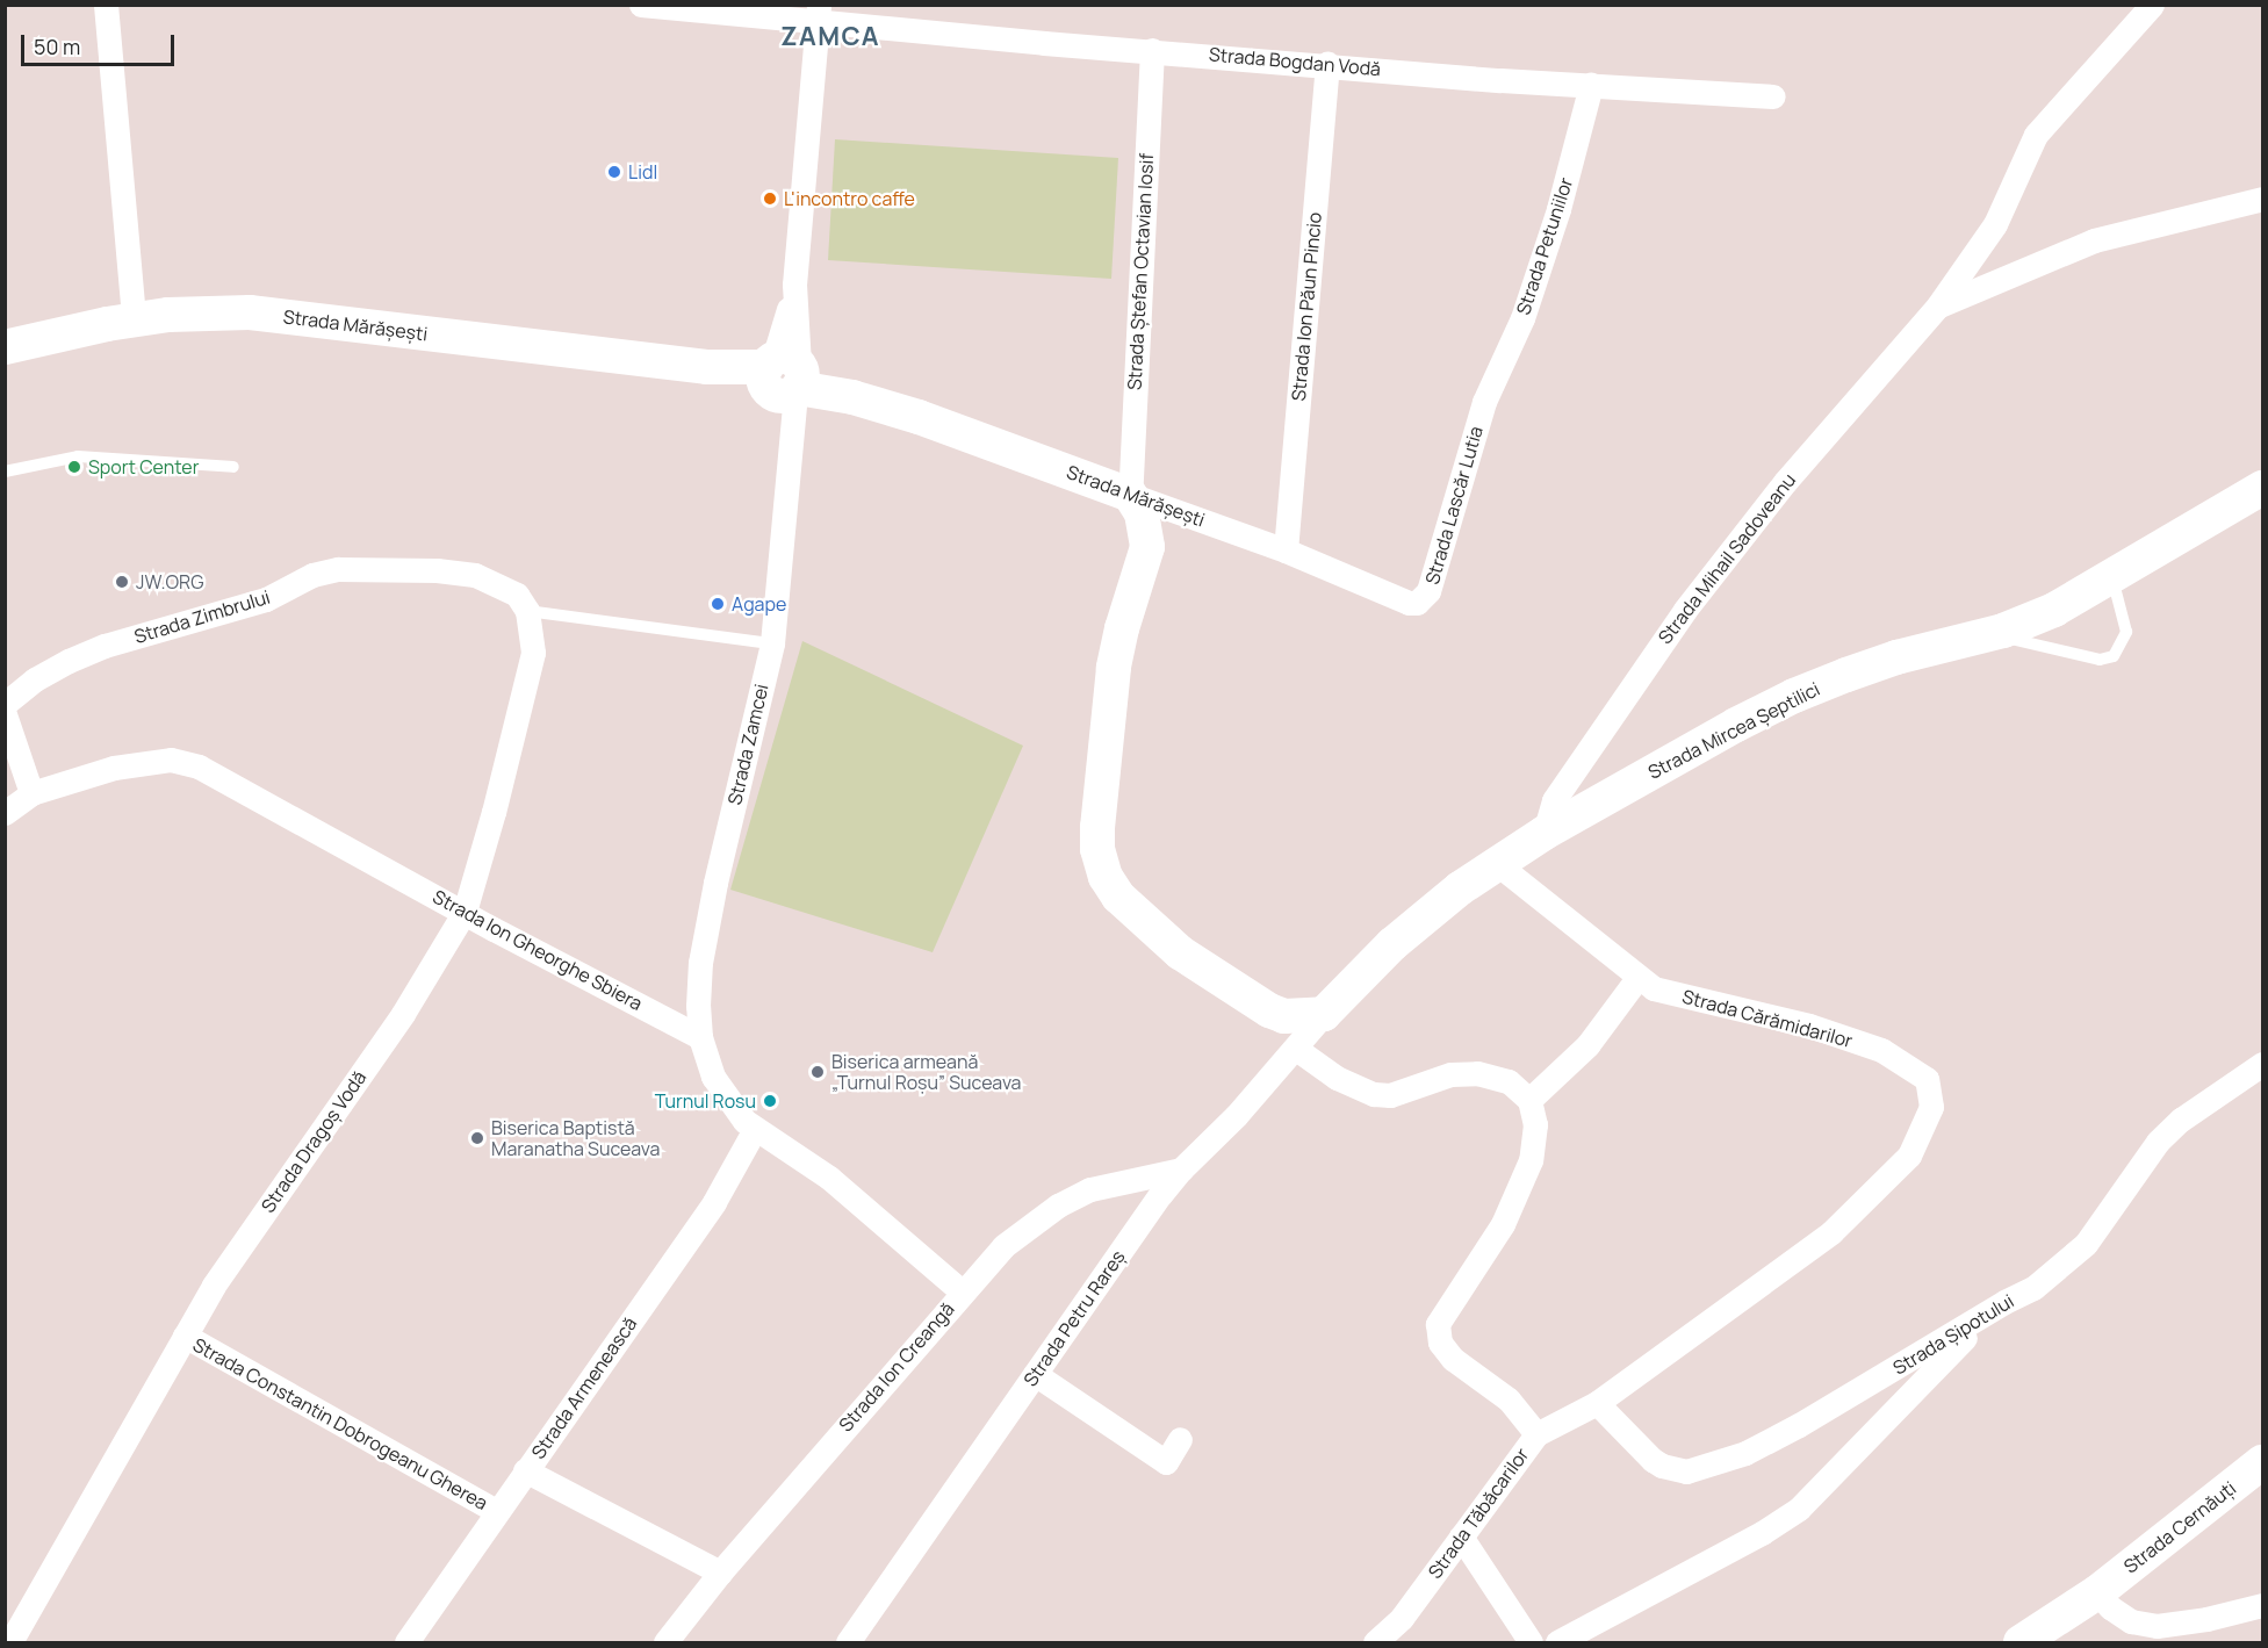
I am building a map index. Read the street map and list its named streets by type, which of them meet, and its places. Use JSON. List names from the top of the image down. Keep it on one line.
{"streets":{"street":["Strada Bogdan Vodă","Strada Petuniilor","Strada Ștefan Octavian Iosif","Strada Ion Păun Pincio","Strada Mărășești","Strada Lascăr Lutia","Strada Mihail Sadoveanu","Strada Zimbrului","Strada Mircea Șeptilici","Strada Zamcei","Strada Ion Gheorghe Sbiera","Strada Cărămidarilor","Strada Dragoș Vodă","Strada Petru Rareș","Strada Șipotului","Strada Ion Creangă","Strada Armenească","Strada Constantin Dobrogeanu Gherea","Strada Tăbăcarilor","Strada Cernăuți"]},"crossings":[["Strada Bogdan Vodă","Strada Petuniilor"],["Strada Bogdan Vodă","Strada Ștefan Octavian Iosif"],["Strada Bogdan Vodă","Strada Ion Păun Pincio"],["Strada Bogdan Vodă","Strada Zamcei"],["Strada Petuniilor","Strada Lascăr Lutia"],["Strada Ștefan Octavian Iosif","Strada Mărășești"],["Strada Ion Păun Pincio","Strada Mărășești"],["Strada Mărășești","Strada Lascăr Lutia"],["Strada Mărășești","Strada Zamcei"],["Strada Mihail Sadoveanu","Strada Mircea Șeptilici"],["Strada Zimbrului","Strada Dragoș Vodă"],["Strada Mircea Șeptilici","Strada Cărămidarilor"],["Strada Mircea Șeptilici","Strada Petru Rareș"],["Strada Zamcei","Strada Ion Gheorghe Sbiera"],["Strada Ion Gheorghe Sbiera","Strada Dragoș Vodă"],["Strada Cărămidarilor","Strada Șipotului"],["Strada Cărămidarilor","Strada Tăbăcarilor"],["Strada Dragoș Vodă","Strada Constantin Dobrogeanu Gherea"],["Strada Petru Rareș","Strada Ion Creangă"],["Strada Șipotului","Strada Tăbăcarilor"],["Strada Armenească","Strada Constantin Dobrogeanu Gherea"]],"districts":["ZAMCA"],"places":["Lidl","L'incontro caffe","Sport Center","JW.ORG","Agape","Biserica armeană „Turnul Roșu” Suceava","Turnul Rosu","Biserica Baptistă Maranatha Suceava"],"scale_bar":"50 m"}
